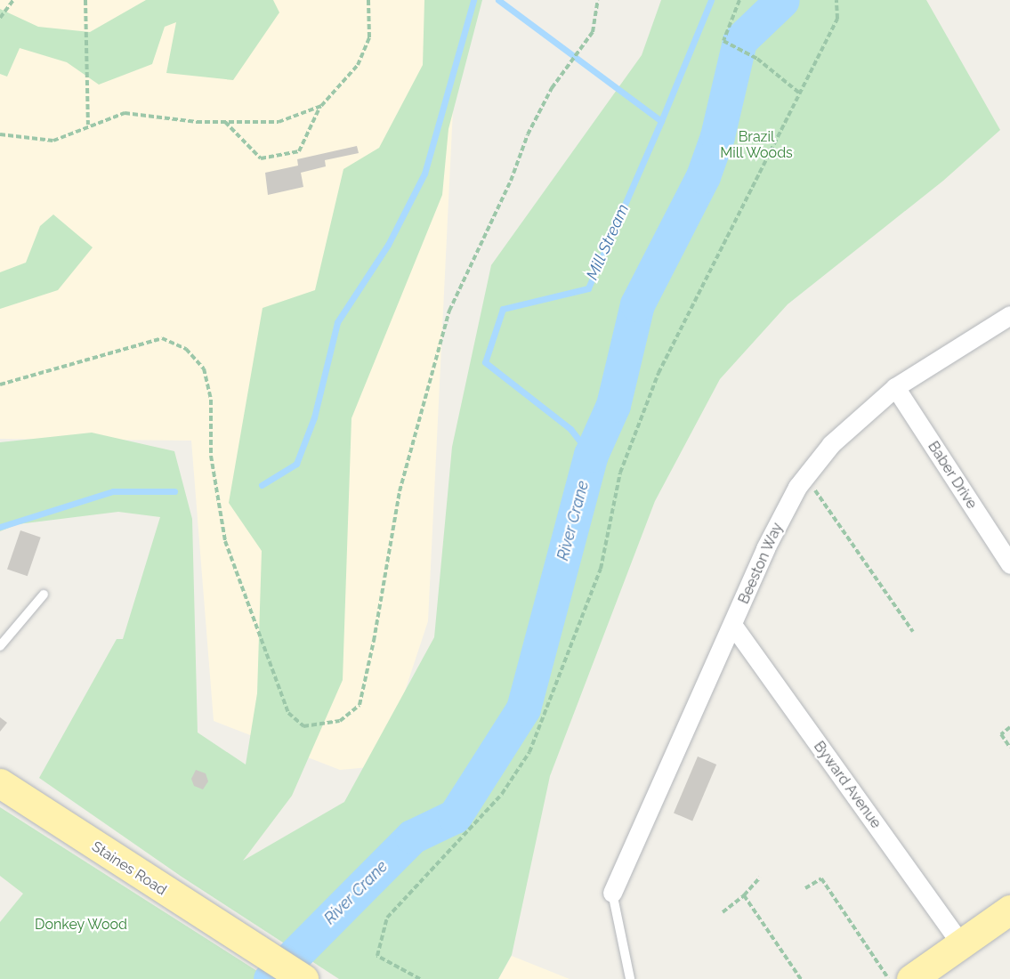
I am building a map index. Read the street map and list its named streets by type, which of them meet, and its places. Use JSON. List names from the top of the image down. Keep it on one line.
{"streets":{"main road":["Staines Road"],"street":["Baber Drive","Beeston Way","Byward Avenue"]},"crossings":[["Baber Drive","Beeston Way"],["Beeston Way","Byward Avenue"]],"water":["Mill Stream","River Crane"],"parks":["Brazil Mill Woods","Donkey Wood"]}
